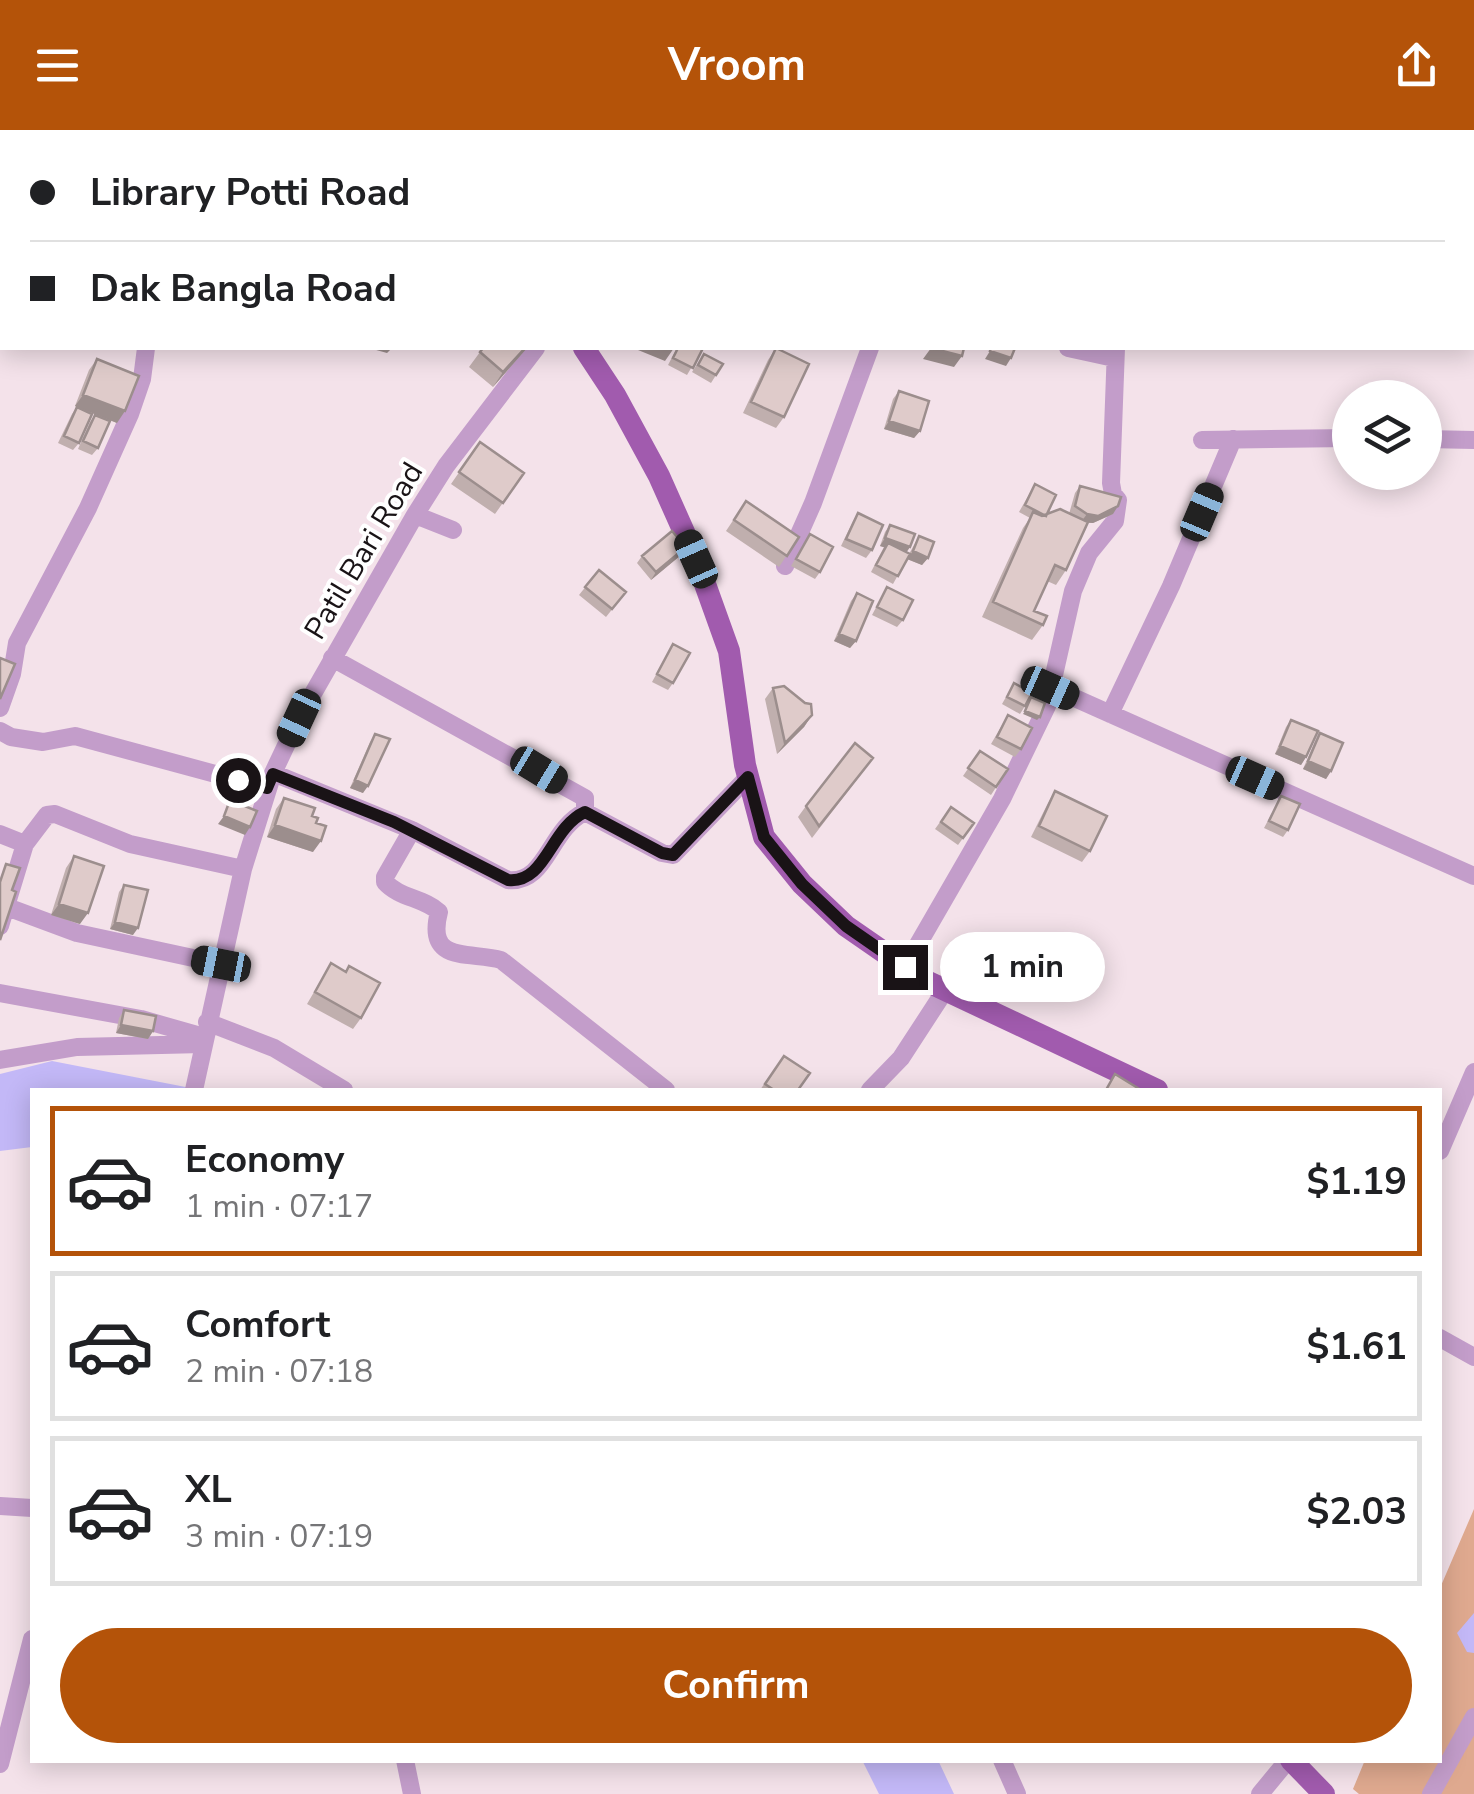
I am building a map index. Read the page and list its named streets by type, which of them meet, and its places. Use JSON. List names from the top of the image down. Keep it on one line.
{"streets":{"street":["Patil Bari Road"]},"page":{"header":"Vroom","banner":["Library Potti Road","Dak Bangla Road"],"bubble":"1 min","list":[{"name":"Economy","note":"1 min · 07:17","value":"$1.19"},{"name":"Comfort","note":"2 min · 07:18","value":"$1.61"},{"name":"XL","note":"3 min · 07:19","value":"$2.03"}],"buttons":"Confirm"}}
